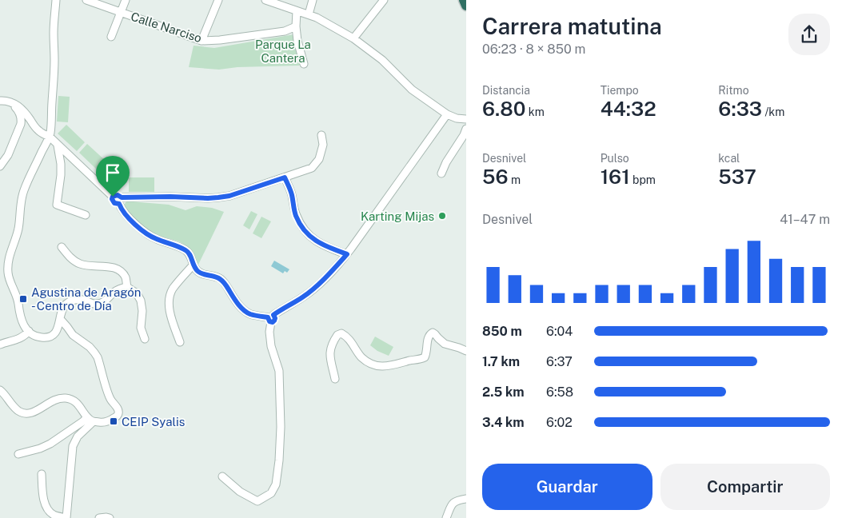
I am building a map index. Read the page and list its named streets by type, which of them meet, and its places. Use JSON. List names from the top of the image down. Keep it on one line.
{"streets":{"street":["Calle Narciso"]},"parks":["Parque La Cantera"],"places":{"other":["Karting Mijas"],"transit":["Agustina de Aragón - Centro de Día","CEIP Syalis"]},"page":{"heading":["Carrera matutina","06:23 · 8 × 850 m"],"stats":[["Distancia","6.80 km"],["Tiempo","44:32"],["Ritmo","6:33 /km"],["Desnivel","56 m"],["Pulso","161 bpm"],["kcal","537"]],"chart":["Desnivel","41–47 m"],"list":[{"name":"850 m","note":"6:04"},{"name":"1.7 km","note":"6:37"},{"name":"2.5 km","note":"6:58"},{"name":"3.4 km","note":"6:02"}],"buttons":["Guardar","Compartir"]}}
